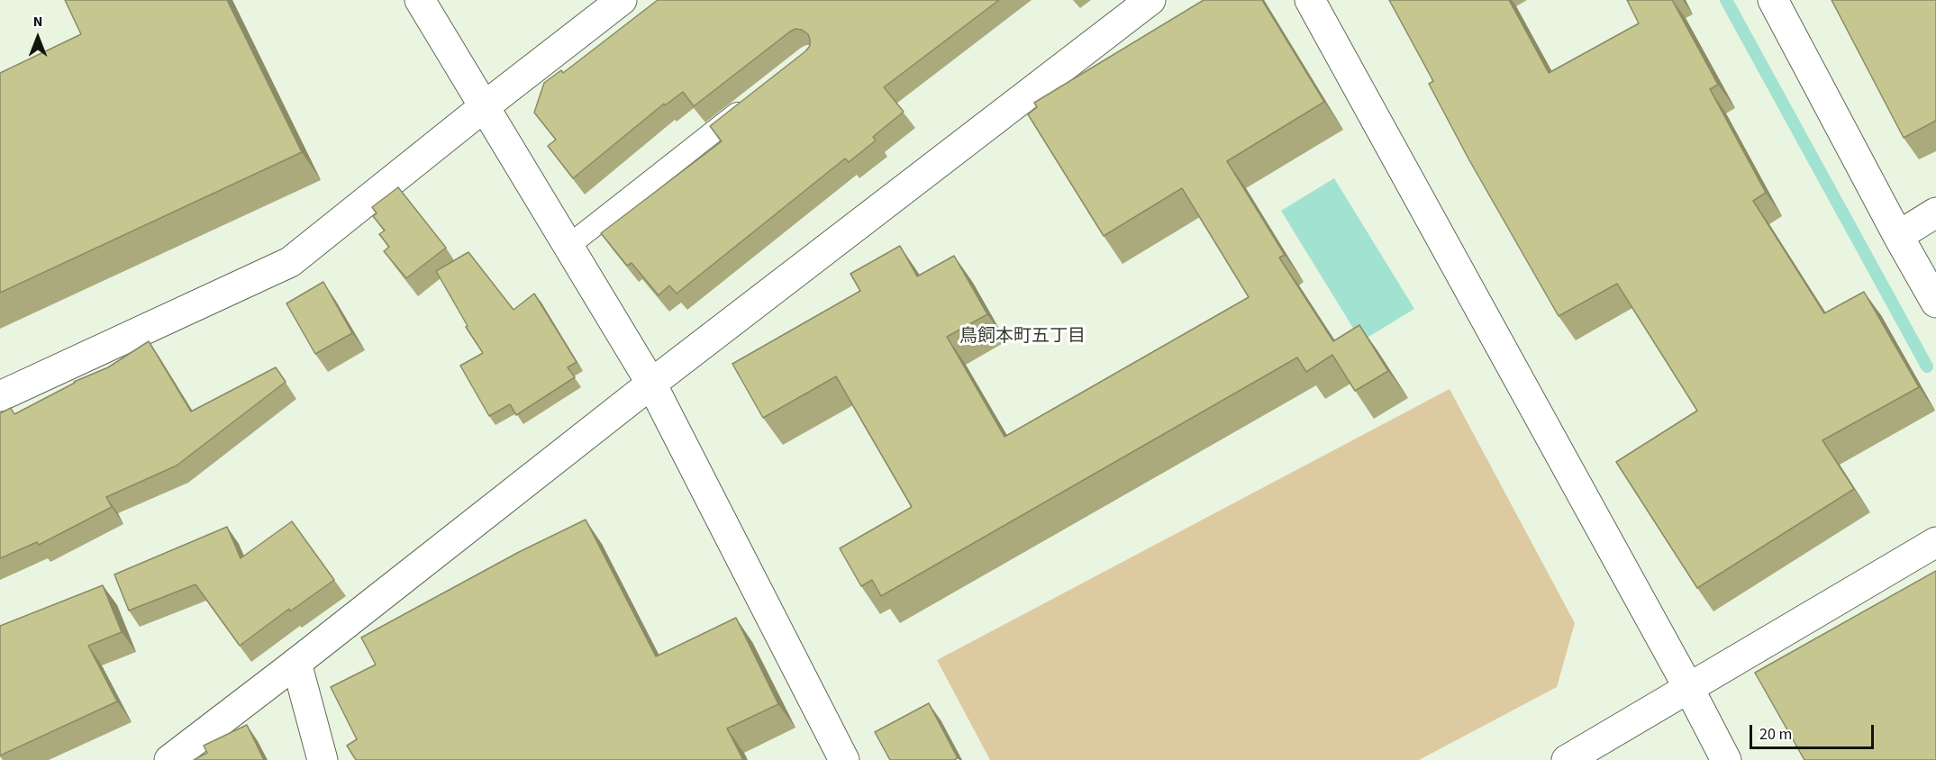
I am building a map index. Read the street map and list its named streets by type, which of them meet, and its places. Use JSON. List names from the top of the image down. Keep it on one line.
{"districts":["鳥飼本町五丁目"],"scale_bar":"20 m","north":"top"}
